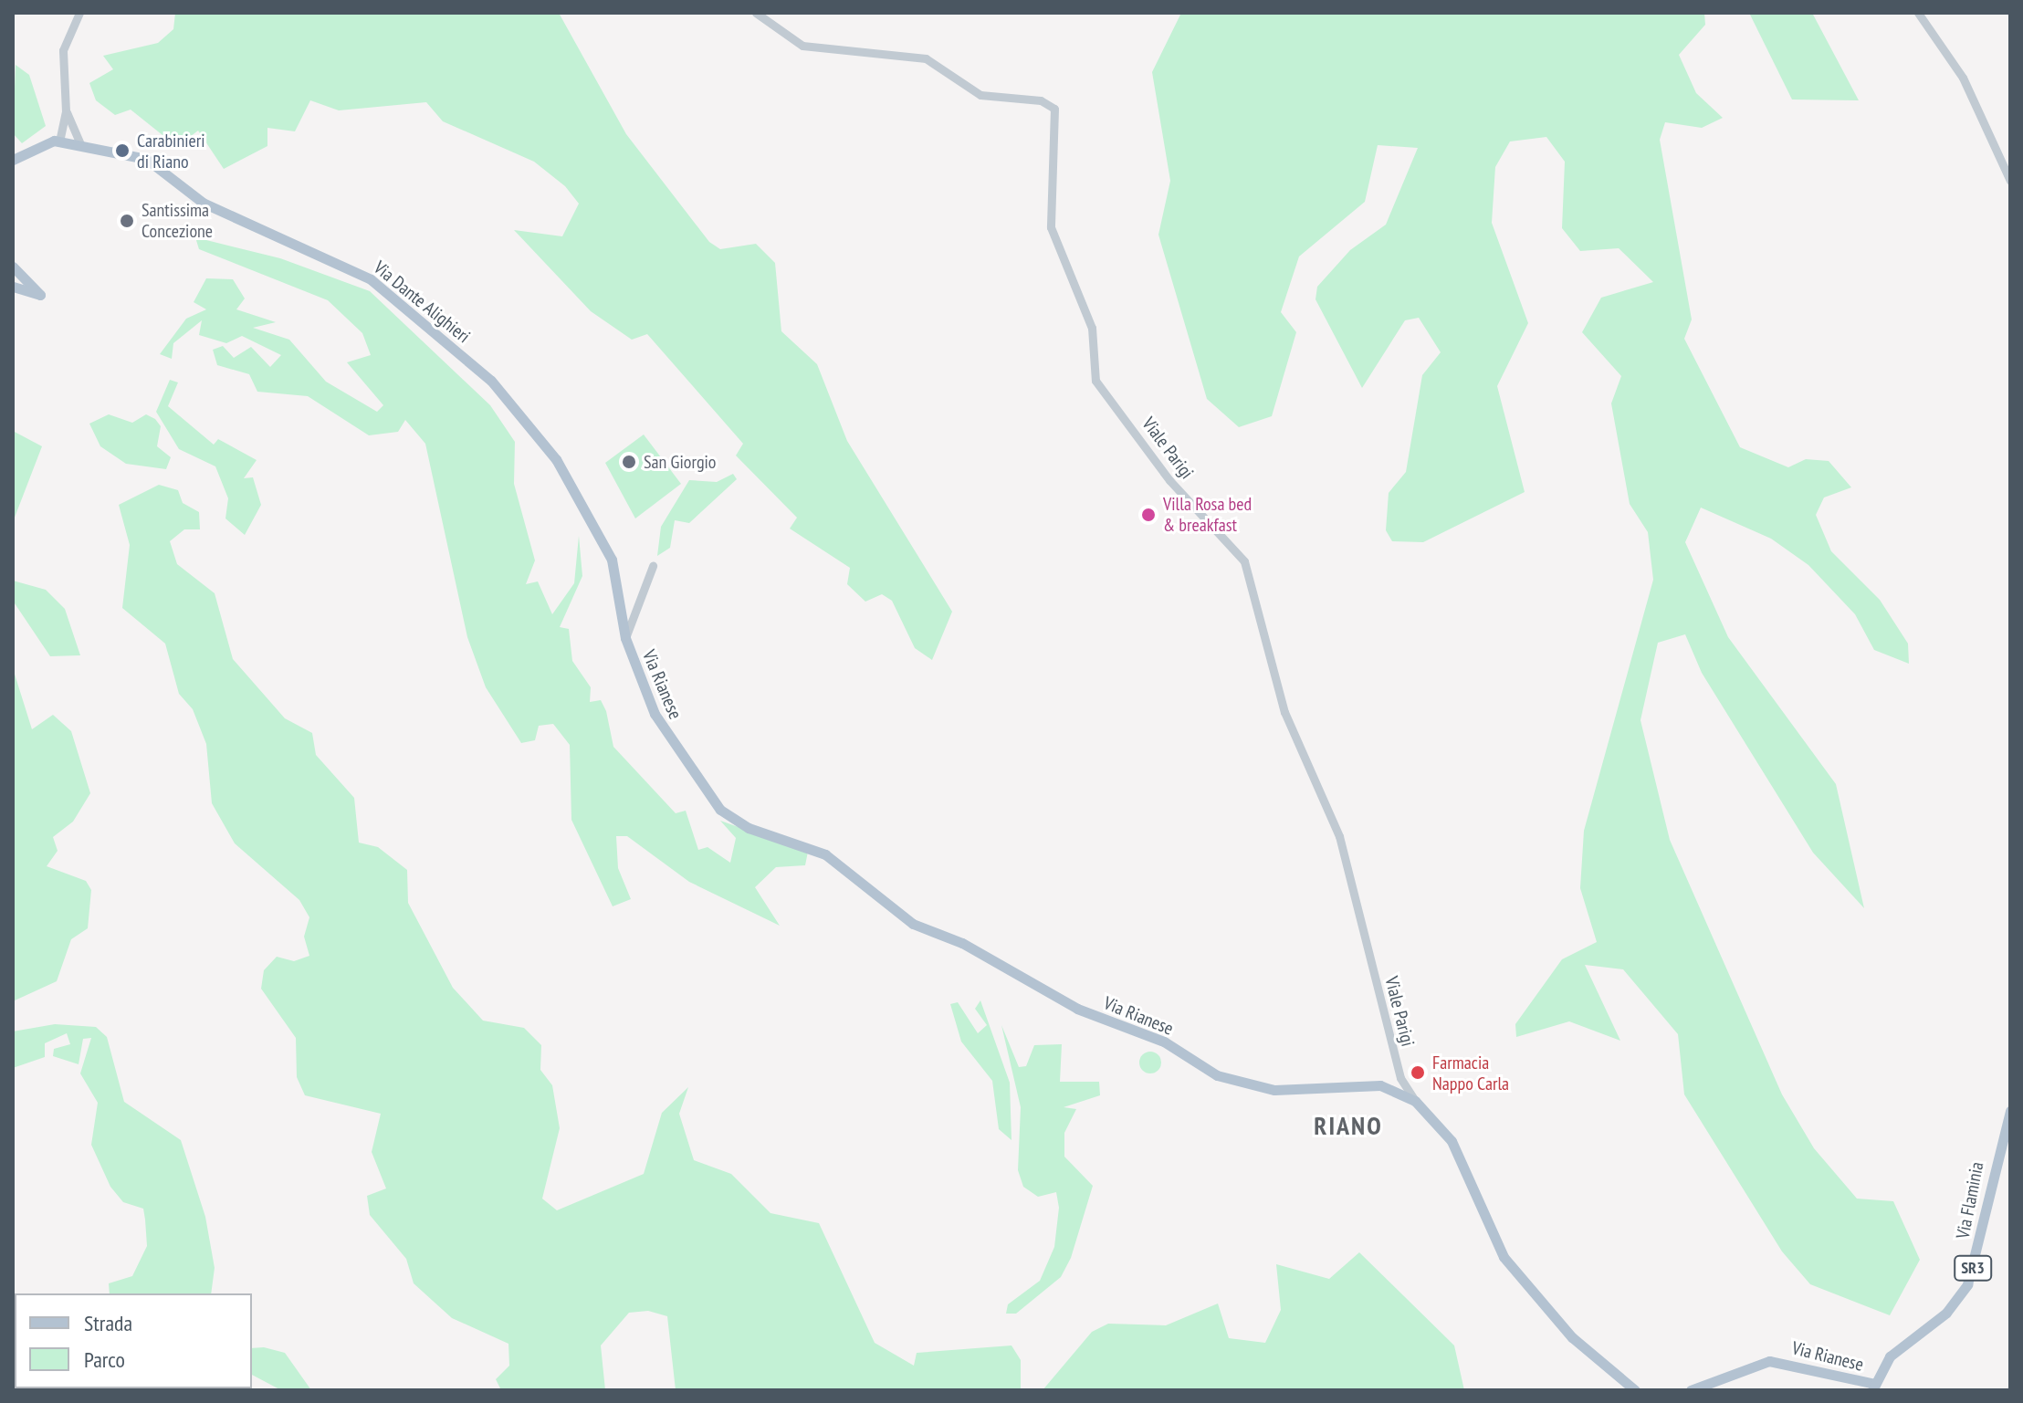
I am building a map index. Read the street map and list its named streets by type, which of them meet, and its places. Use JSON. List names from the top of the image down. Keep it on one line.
{"streets":{"main road":["Via Dante Alighieri","Via Rianese","Via Flaminia","SR3"],"street":["Viale Parigi"]},"crossings":[["Via Dante Alighieri","Via Rianese"],["Viale Parigi","Via Rianese"],["Via Rianese","Via Flaminia"]],"districts":["RIANO"],"places":["Carabinieri di Riano","Santissima Concezione","San Giorgio","Villa Rosa bed & breakfast","Farmacia Nappo Carla"],"legend":["Strada","Parco"]}
